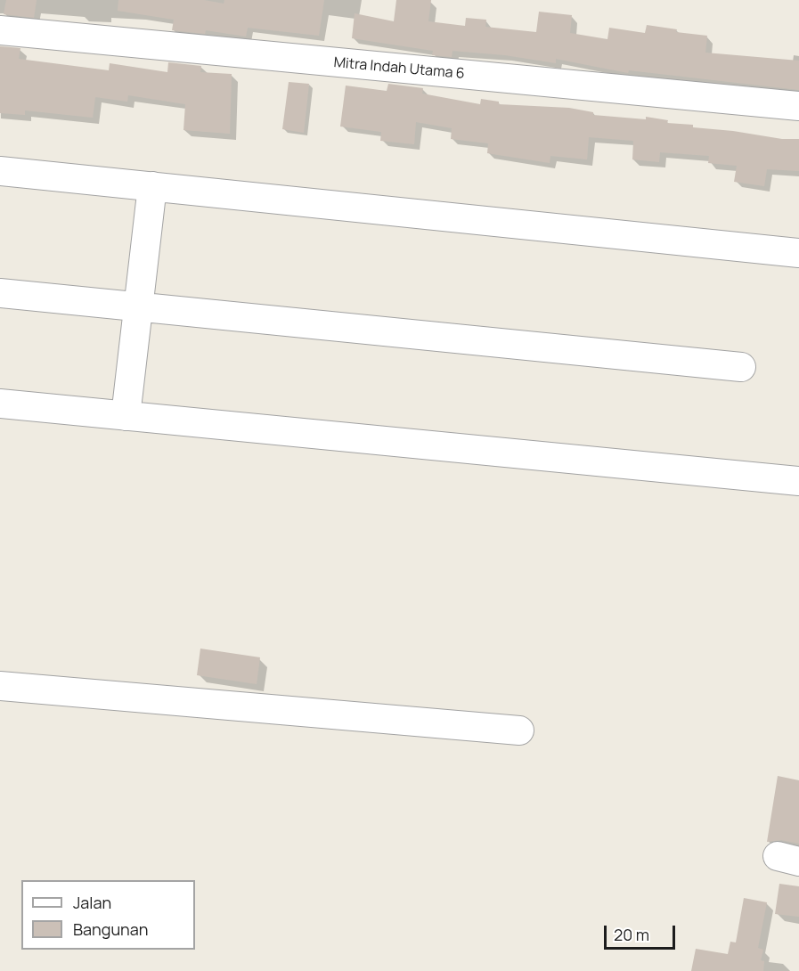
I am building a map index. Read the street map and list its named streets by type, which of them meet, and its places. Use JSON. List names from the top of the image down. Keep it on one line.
{"streets":{"street":["Mitra Indah Utama 6"]},"legend":["Jalan","Bangunan"],"scale_bar":"20 m"}
